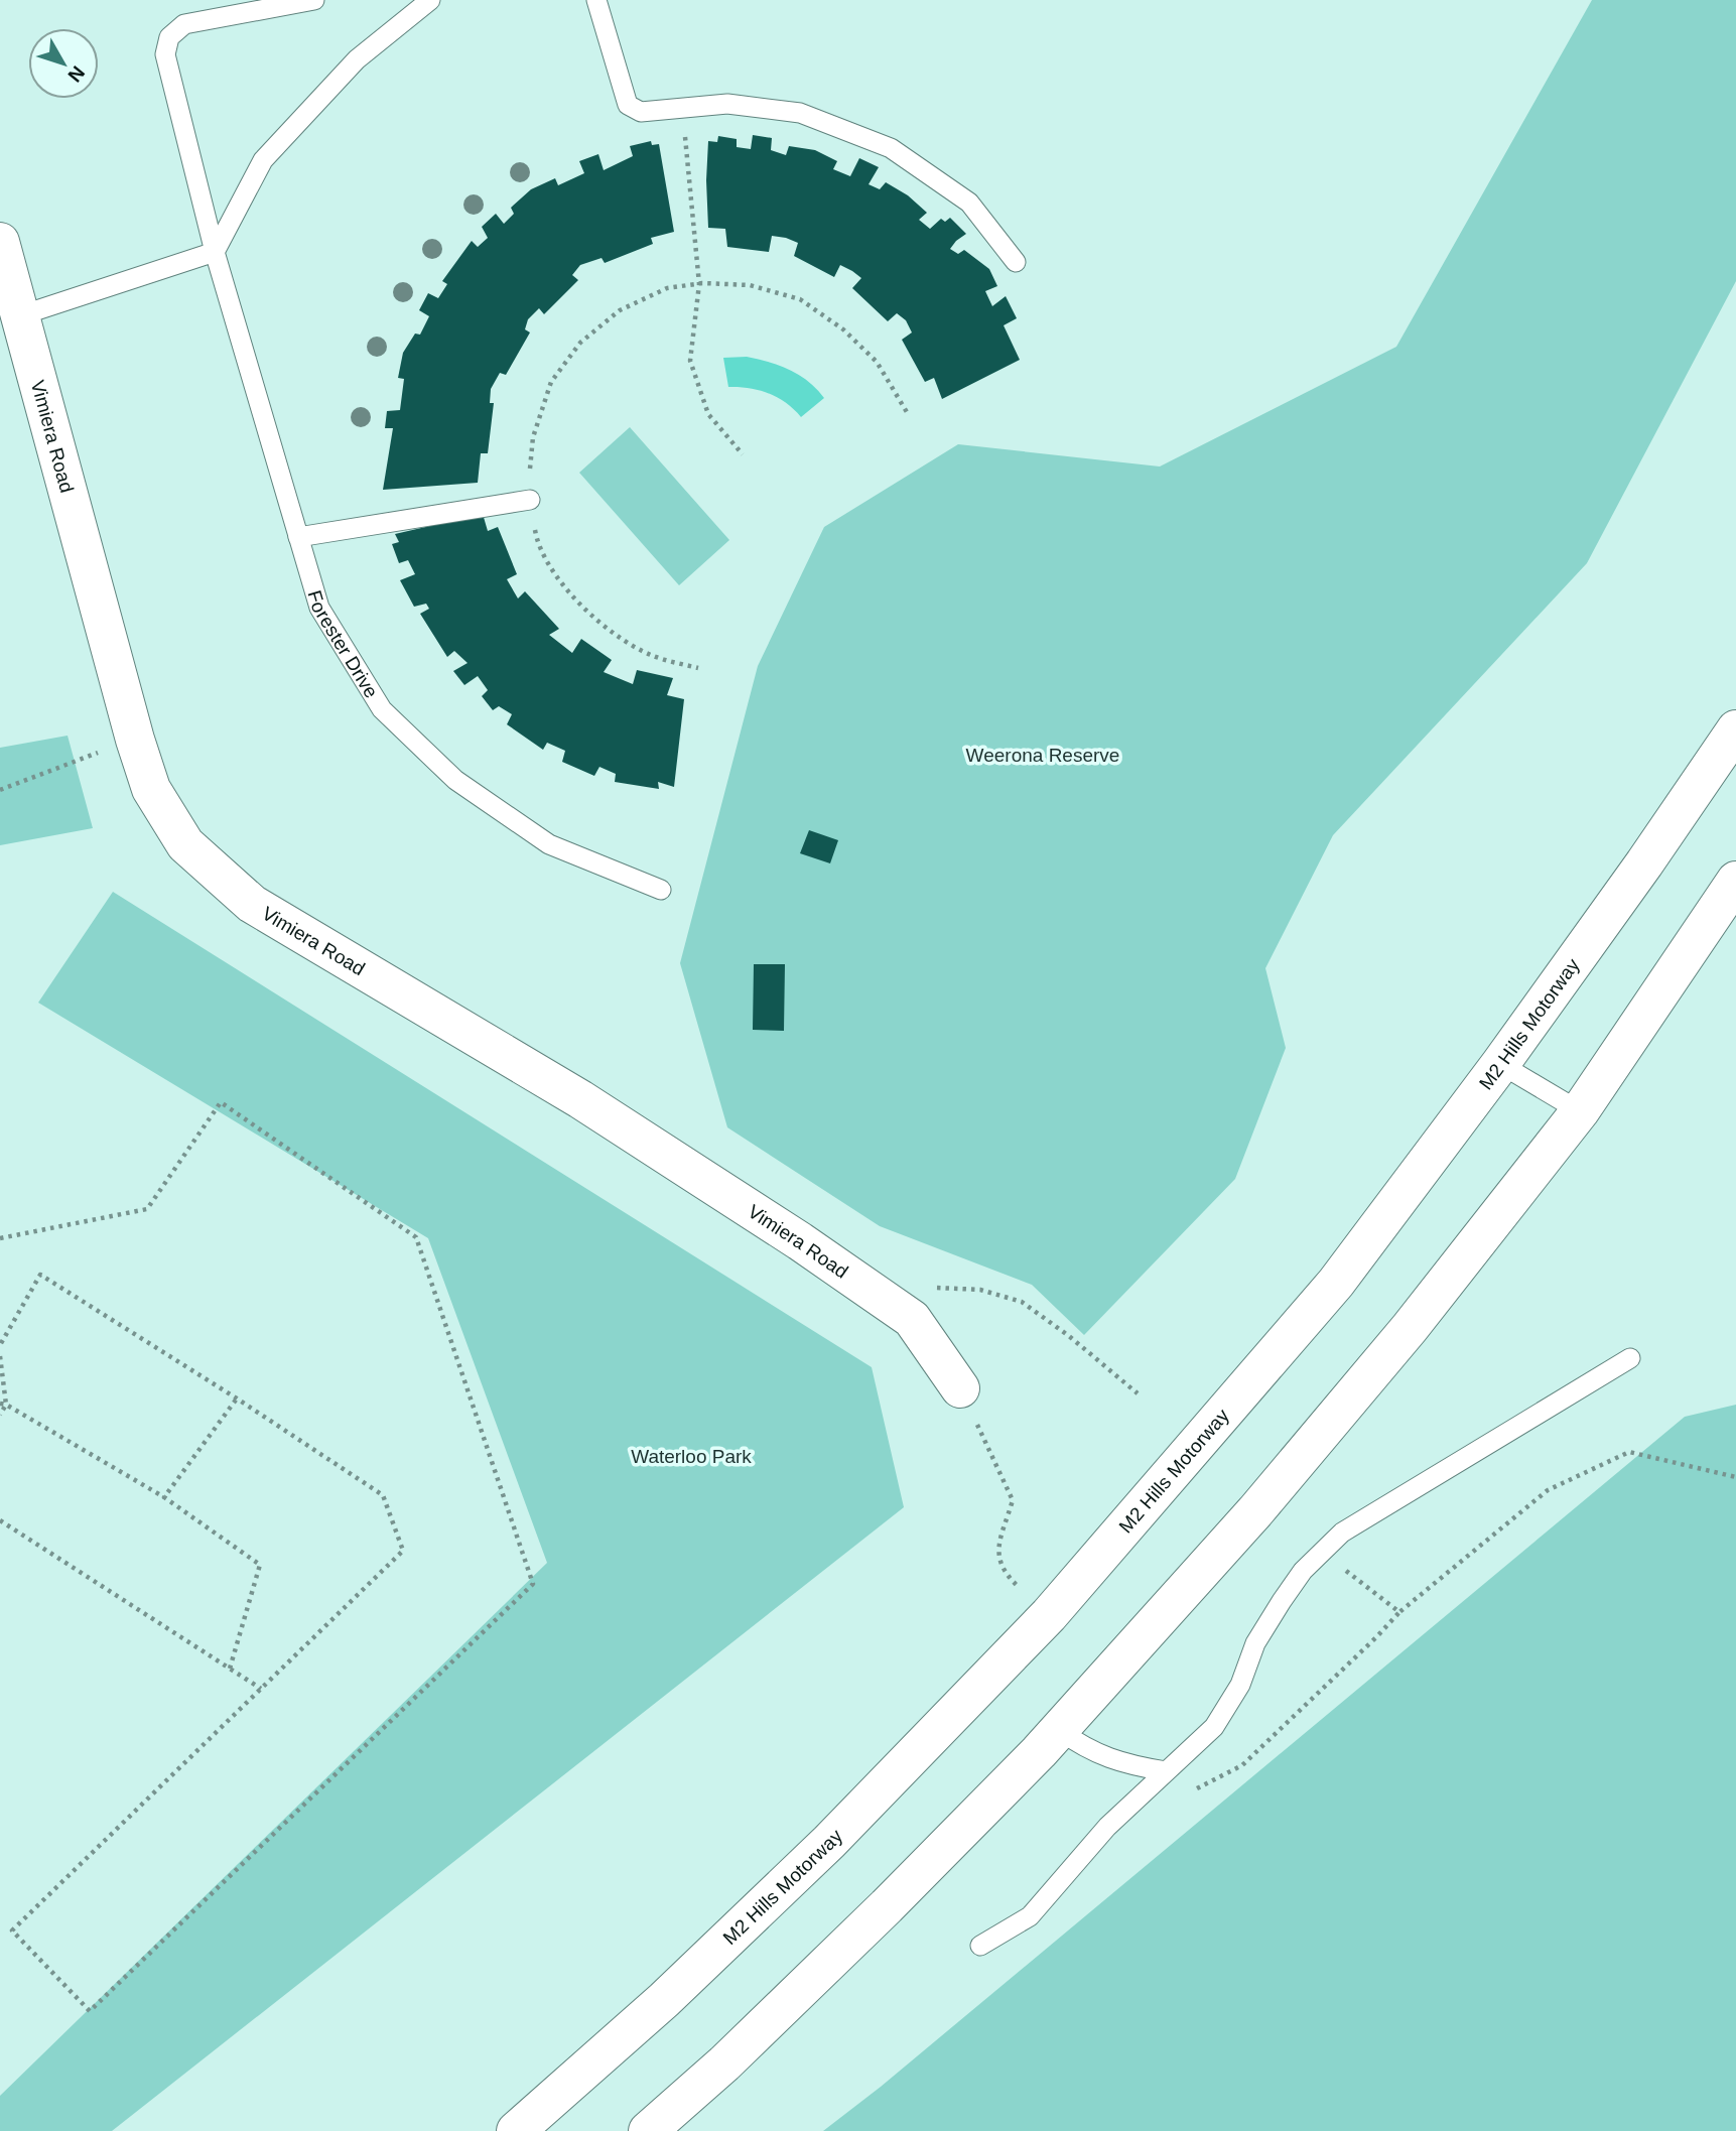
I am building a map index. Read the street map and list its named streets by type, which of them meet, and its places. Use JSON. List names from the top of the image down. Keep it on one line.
{"streets":{"main road":["Vimiera Road","M2 Hills Motorway"],"lane":["Forester Drive"]},"parks":["Weerona Reserve","Waterloo Park"],"north":"bottom right"}
